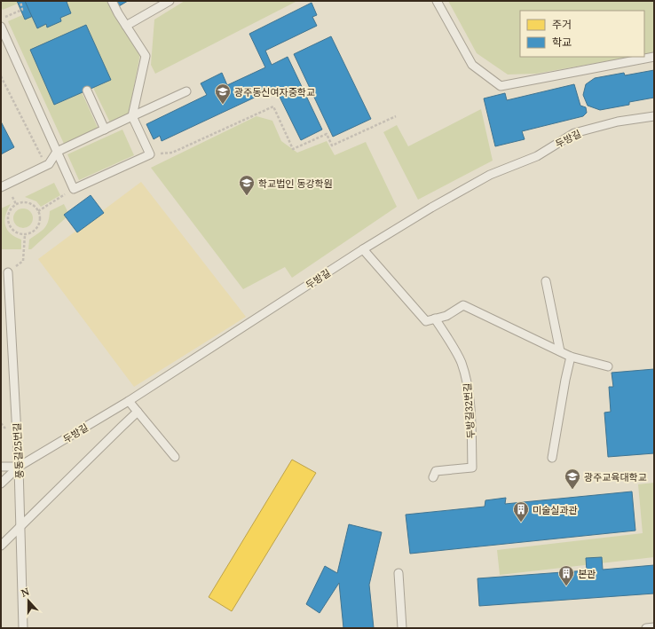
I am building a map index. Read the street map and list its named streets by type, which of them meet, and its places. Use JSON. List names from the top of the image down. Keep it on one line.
{"streets":{"lane":["두방길","두방길32번길","풍동길25번길"]},"crossings":[["두방길","풍동길25번길"]],"places":{"school or university":["광주동신여자중학교","학교법인 동강학원","광주교육대학교"],"building":["미술실과관","본관"]},"legend":["주거","학교"],"north":"top"}
